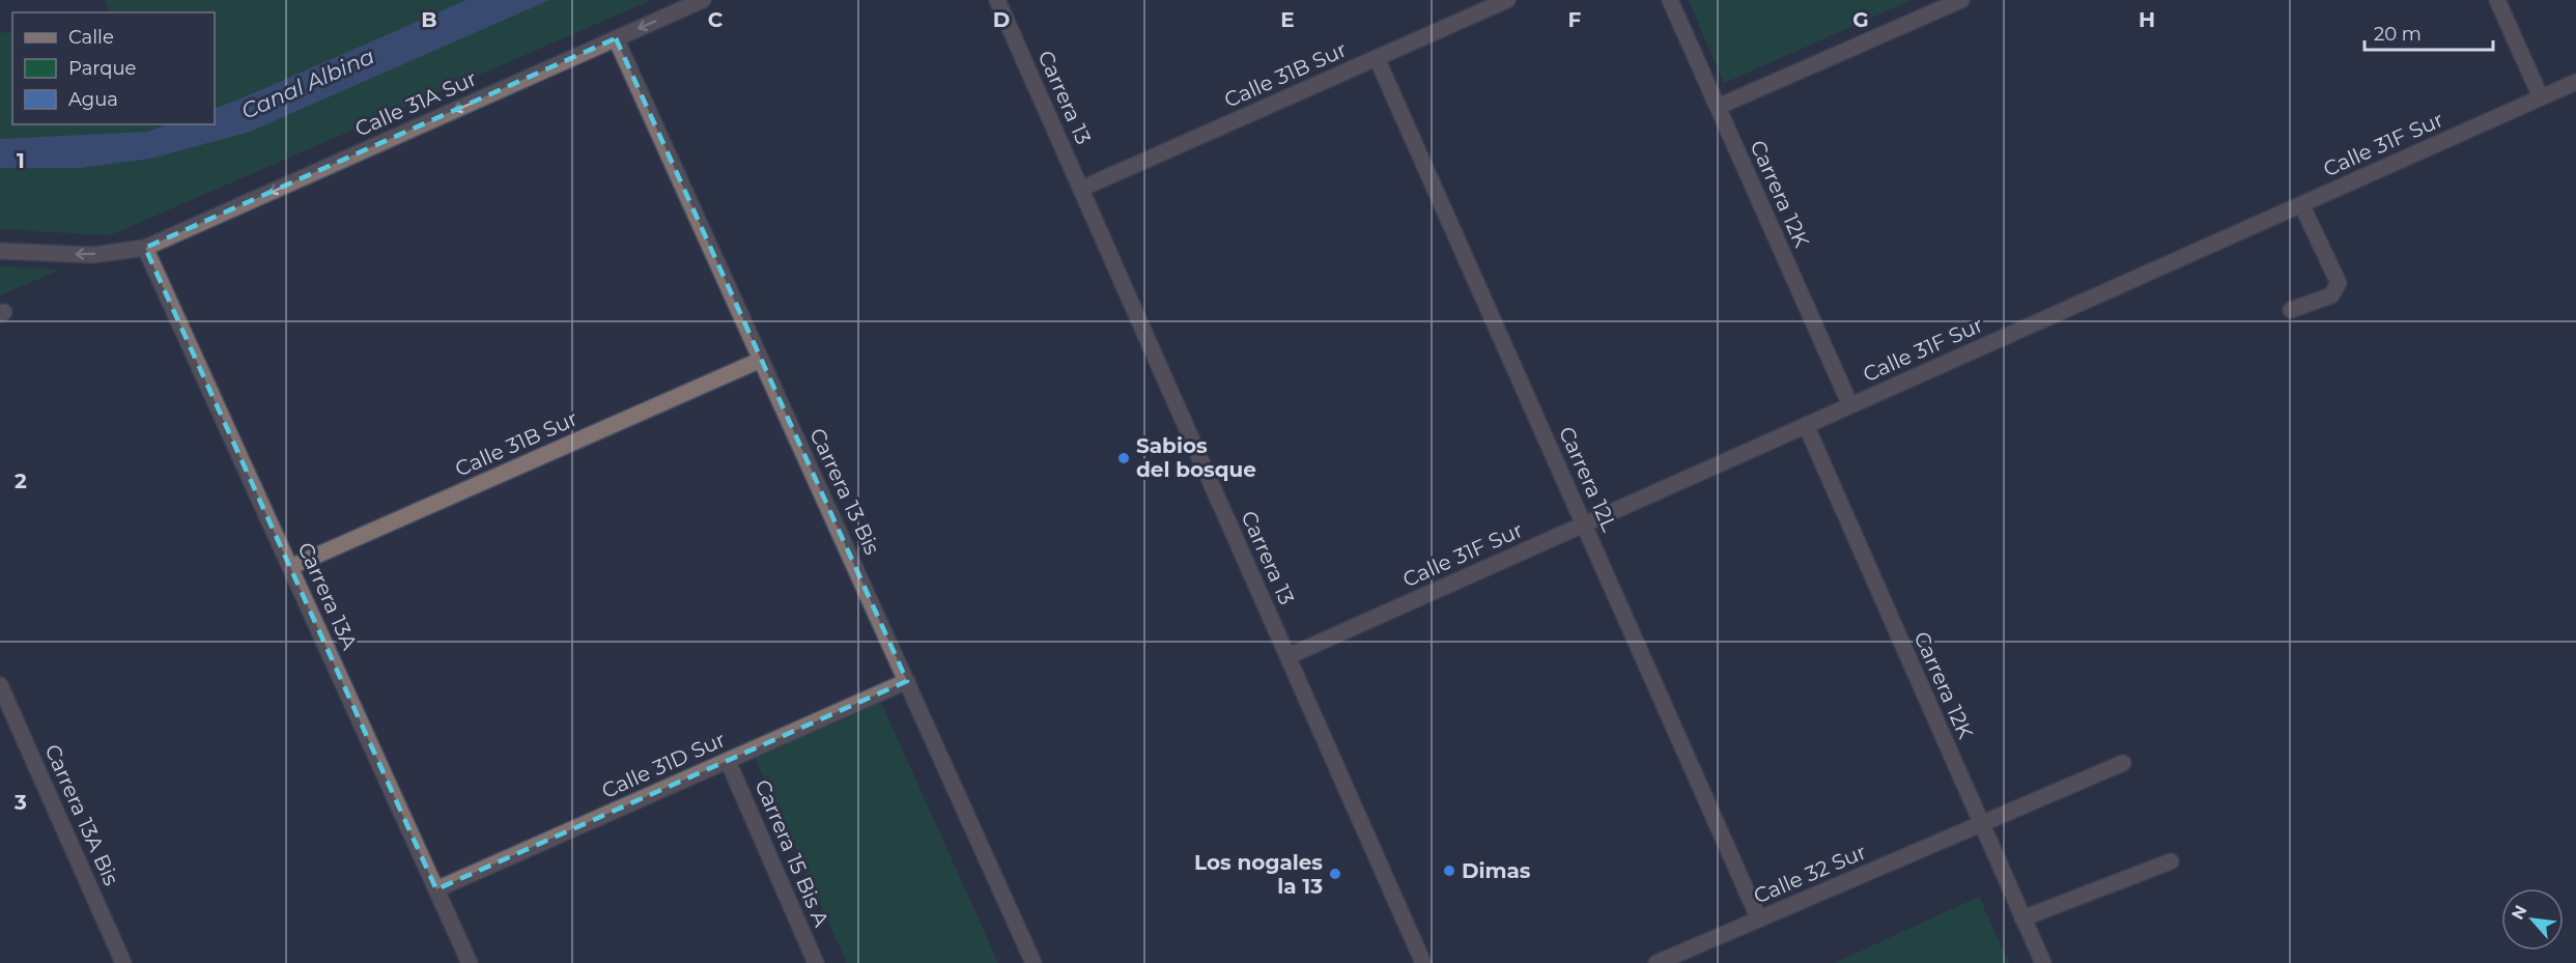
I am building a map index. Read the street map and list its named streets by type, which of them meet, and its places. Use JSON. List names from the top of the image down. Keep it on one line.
{"streets":{"street":["Calle 31B Sur","Carrera 13","Calle 31A Sur","Calle 31F Sur","Carrera 12K","Carrera 12L","Carrera 13 Bis","Carrera 13A","Calle 31D Sur","Carrera 13A Bis","Carrera 15 Bis A","Calle 32 Sur"]},"crossings":[["Calle 31B Sur","Carrera 13"],["Calle 31B Sur","Carrera 12L"],["Calle 31B Sur","Carrera 13 Bis"],["Calle 31B Sur","Carrera 13A"],["Carrera 13","Calle 31F Sur"],["Calle 31A Sur","Carrera 13 Bis"],["Calle 31A Sur","Carrera 13A"],["Calle 31F Sur","Carrera 12K"],["Calle 31F Sur","Carrera 12L"],["Carrera 12K","Calle 32 Sur"],["Carrera 12L","Calle 32 Sur"],["Carrera 13 Bis","Calle 31D Sur"],["Carrera 13A","Calle 31D Sur"],["Calle 31D Sur","Carrera 15 Bis A"]],"one_way":["Calle 31A Sur"],"water":["Canal Albina"],"places":["Sabios del bosque","Dimas","Los nogales la 13"],"legend":["Calle","Parque","Agua"],"scale_bar":"20 m","north":"top left","grid":{"columns":["B","C","D","E","F","G","H"],"rows":["1","2","3"]}}
